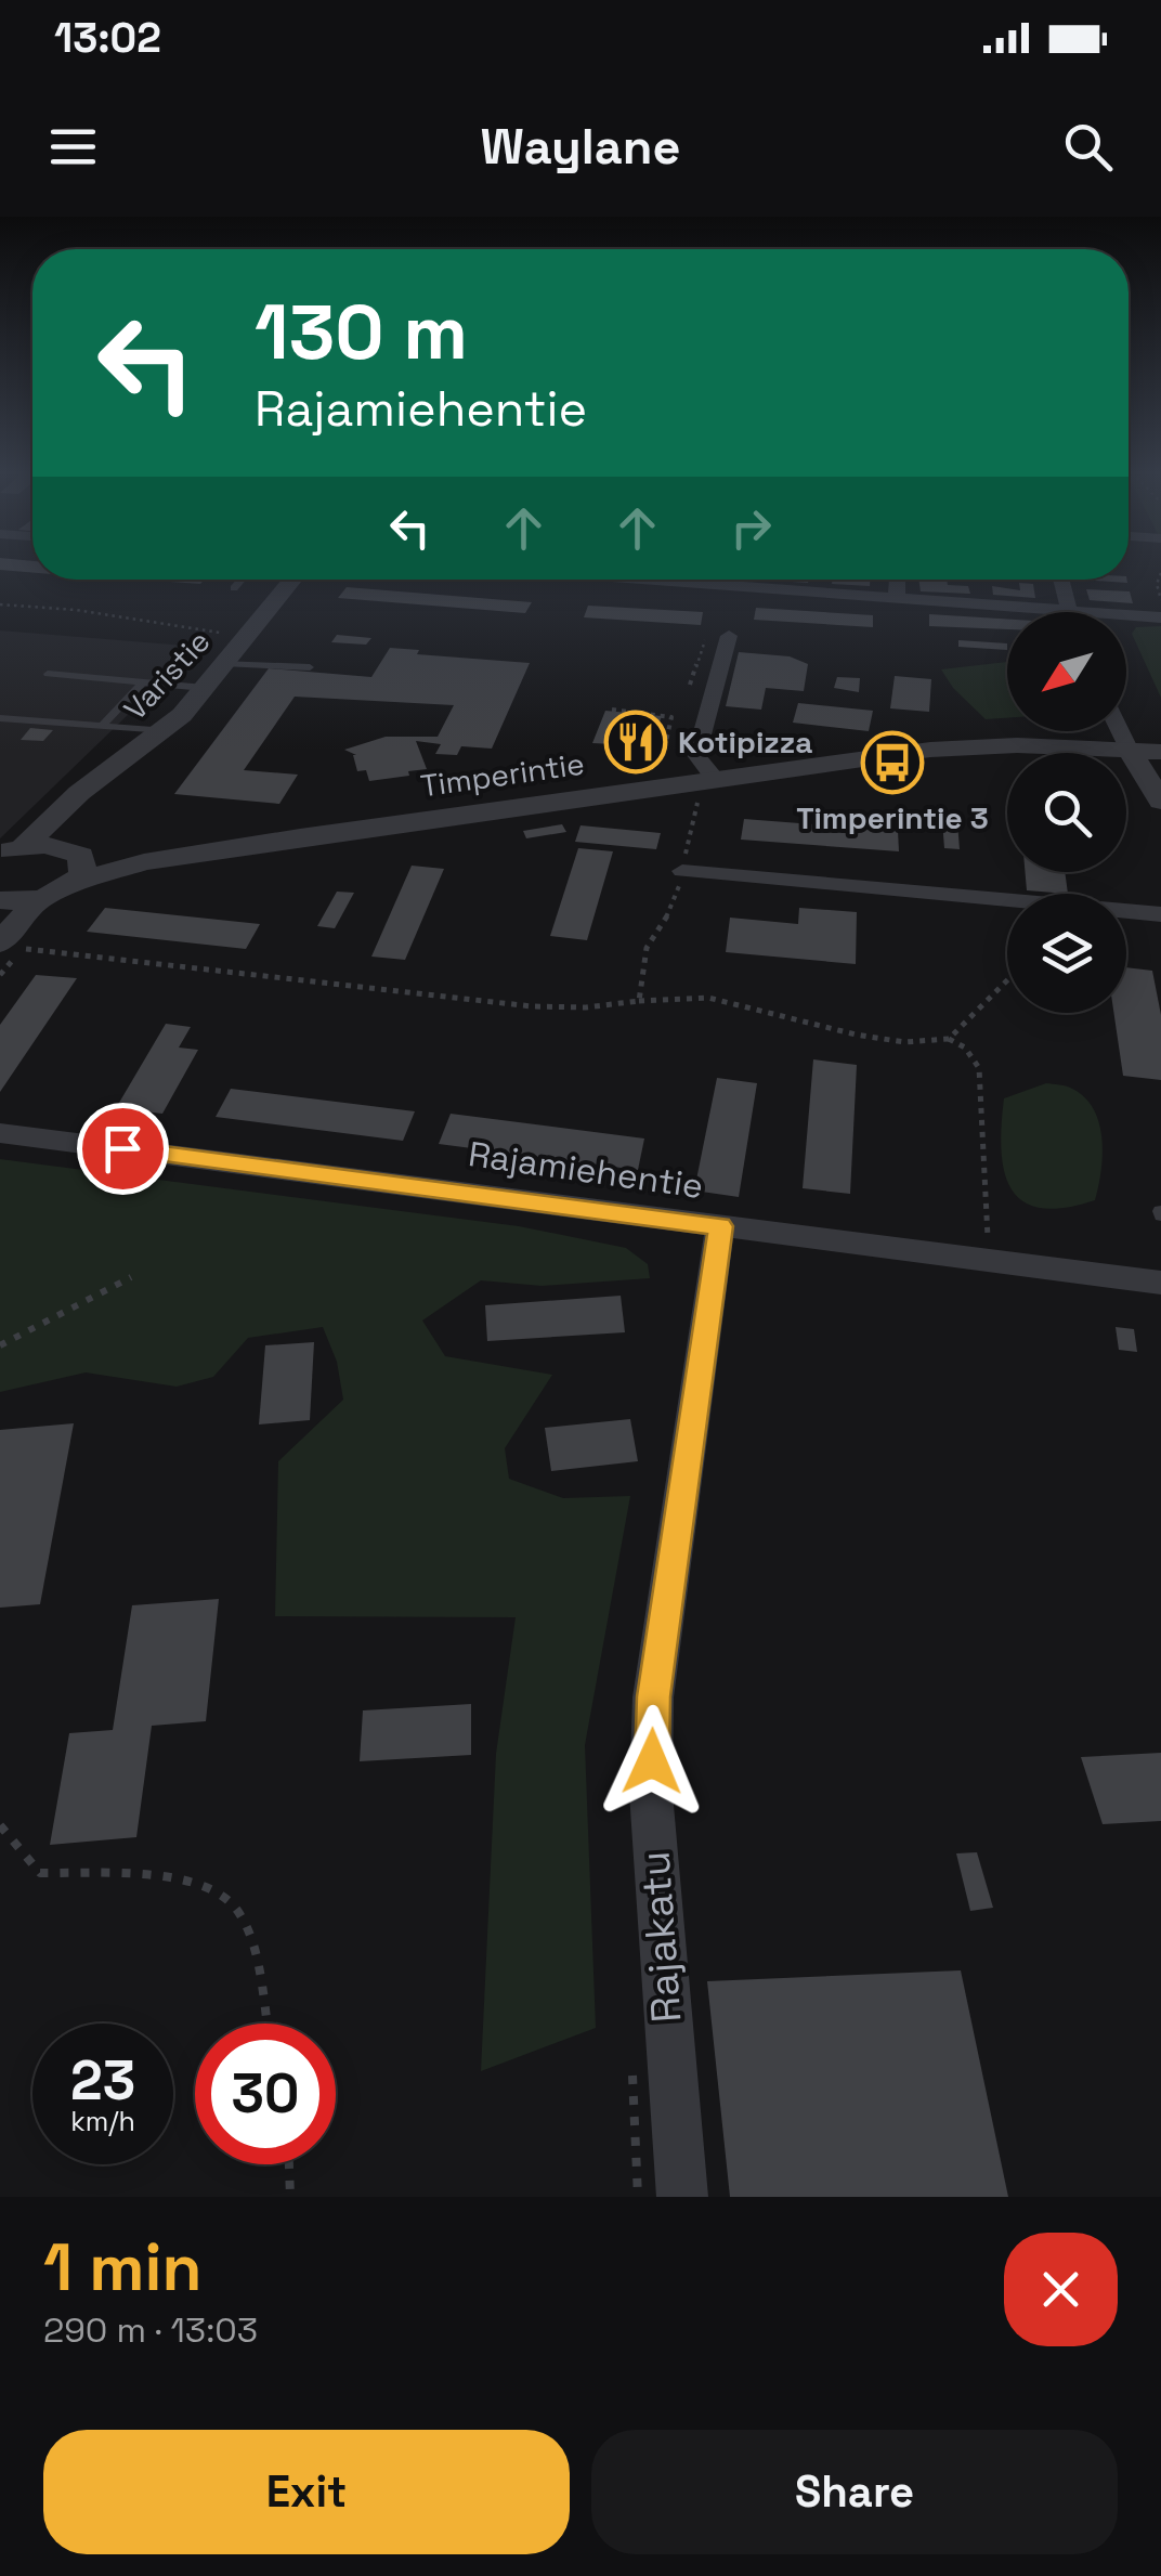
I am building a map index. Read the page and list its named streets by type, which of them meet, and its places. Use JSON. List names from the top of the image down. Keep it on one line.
{"streets":{"street":["Varistie","Timperintie","Rajamiehentie","Rajakatu"]},"crossings":[["Rajamiehentie","Rajakatu"]],"places":{"restaurant":["Kotipizza"],"bus stop":["Timperintie 3"]},"north":"bottom left","page":{"status":"13:02","header":"Waylane","turn":["130 m","Rajamiehentie"],"speed":"23 km/h","limit":"30","heading":["1 min","290 m · 13:03"],"buttons":["Exit","Share"]}}
